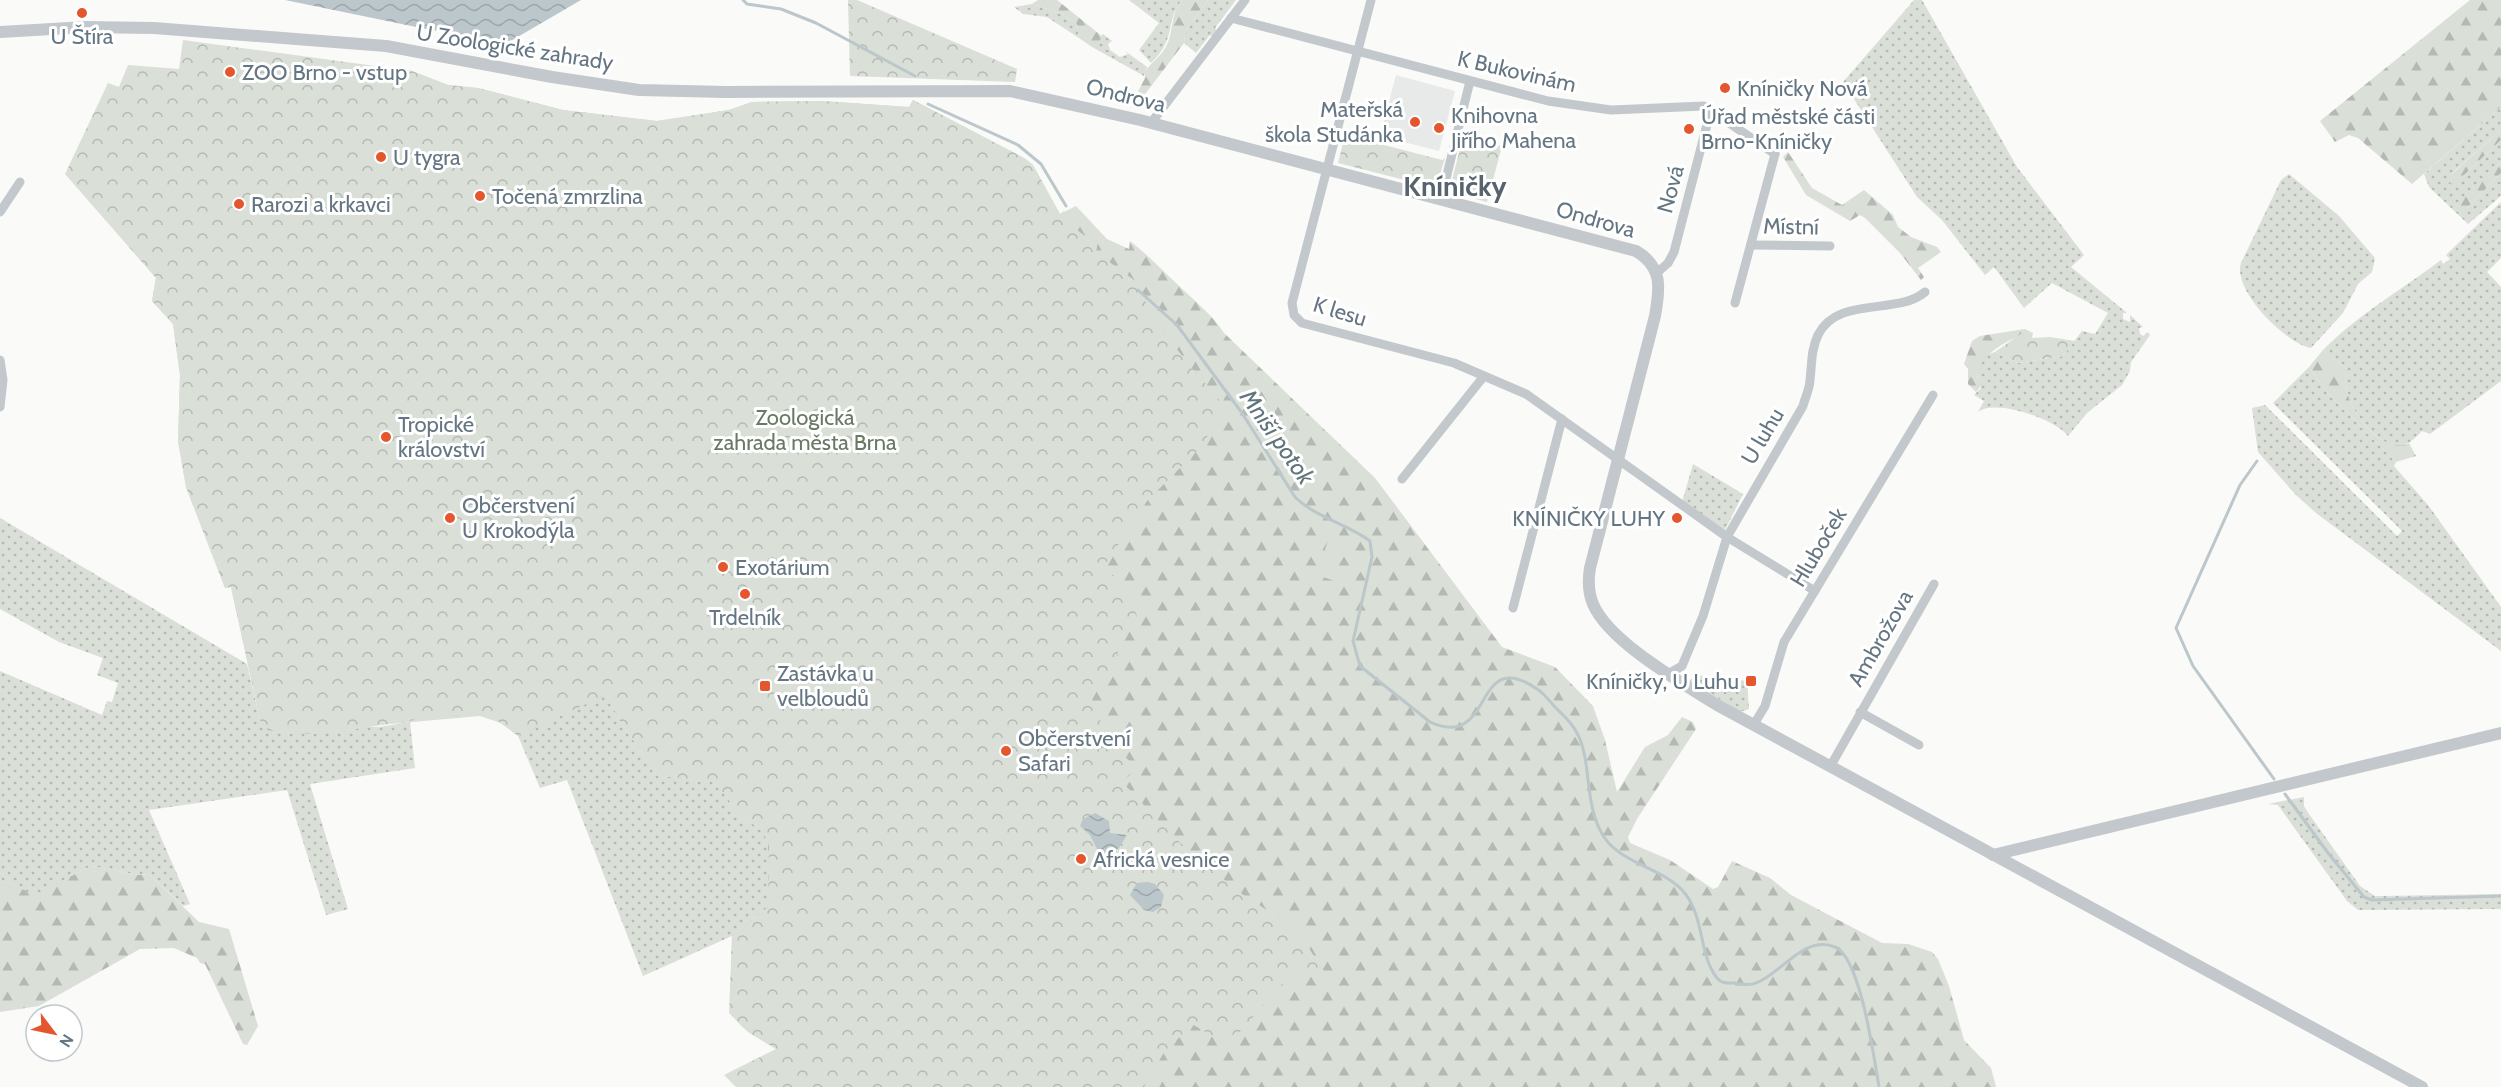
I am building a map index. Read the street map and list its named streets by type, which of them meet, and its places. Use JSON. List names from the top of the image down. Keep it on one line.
{"streets":{"street":["U Zoologické zahrady","K Bukovinám","Ondrova","Nová","Místní","K lesu","U luhu","Hluboček","Ambrožova"]},"crossings":[["U Zoologické zahrady","Ondrova"],["K Bukovinám","Nová"],["K Bukovinám","K lesu"],["Ondrova","Nová"],["Ondrova","K lesu"],["K lesu","U luhu"],["K lesu","Hluboček"]],"districts":["Kníničky"],"water":["Mniší potok"],"parks":["Zoologická zahrada města Brna"],"places":{"other":["U Štíra","ZOO Brno - vstup","Kníničky Nová","Mateřská škola Studánka","Knihovna Jiřího Mahena","Úřad městské části Brno-Kníničky","U tygra","Točená zmrzlina","Rarozi a krkavci","Tropické království","Občerstvení U Krokodýla","KNÍNIČKY LUHY","Exotárium","Trdelník","Občerstvení Safari","Africká vesnice"],"transit":["Kníničky, U Luhu","Zastávka u velbloudů"]},"north":"bottom right"}
